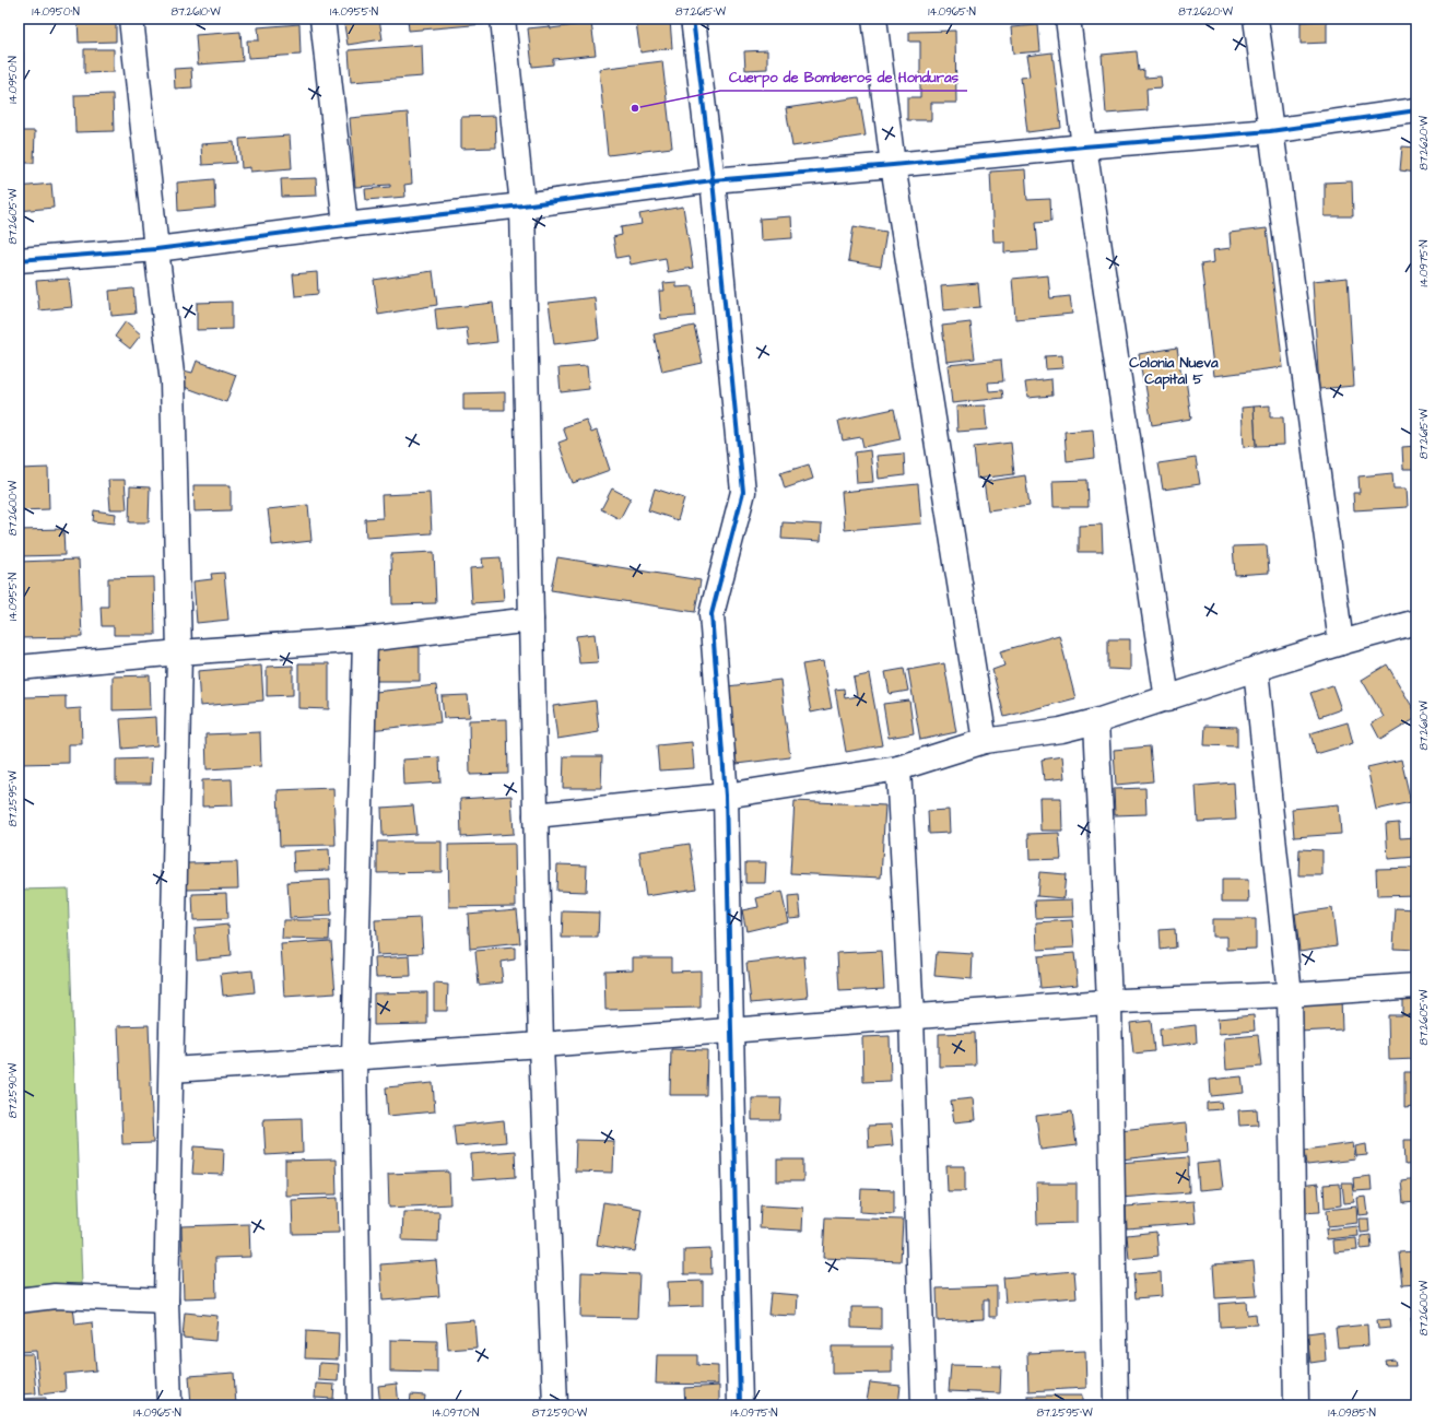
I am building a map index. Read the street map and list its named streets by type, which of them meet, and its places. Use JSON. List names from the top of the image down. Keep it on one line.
{"districts":["Colonia Nueva Capital 5"],"places":["Cuerpo de Bomberos de Honduras"],"coordinates":["14.0950°N","87.2610°W","14.0955°N","87.2615°W","14.0965°N","87.2620°W","87.2605°W","14.0975°N","87.2600°W","87.2595°W","87.2590°W","14.0970°N","14.0985°N"]}
